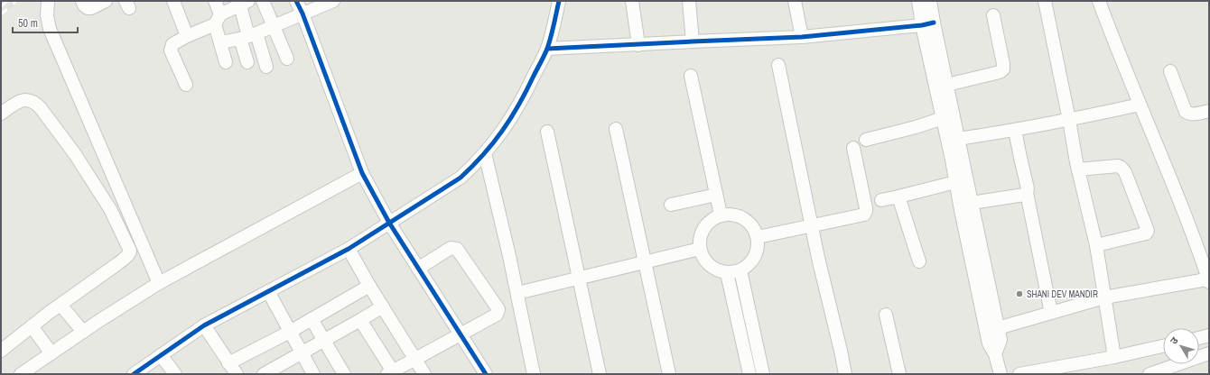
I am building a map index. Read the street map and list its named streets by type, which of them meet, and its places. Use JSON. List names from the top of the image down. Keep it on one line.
{"places":["SHANI DEV MANDIR"],"scale_bar":"50 m","north":"top left"}
